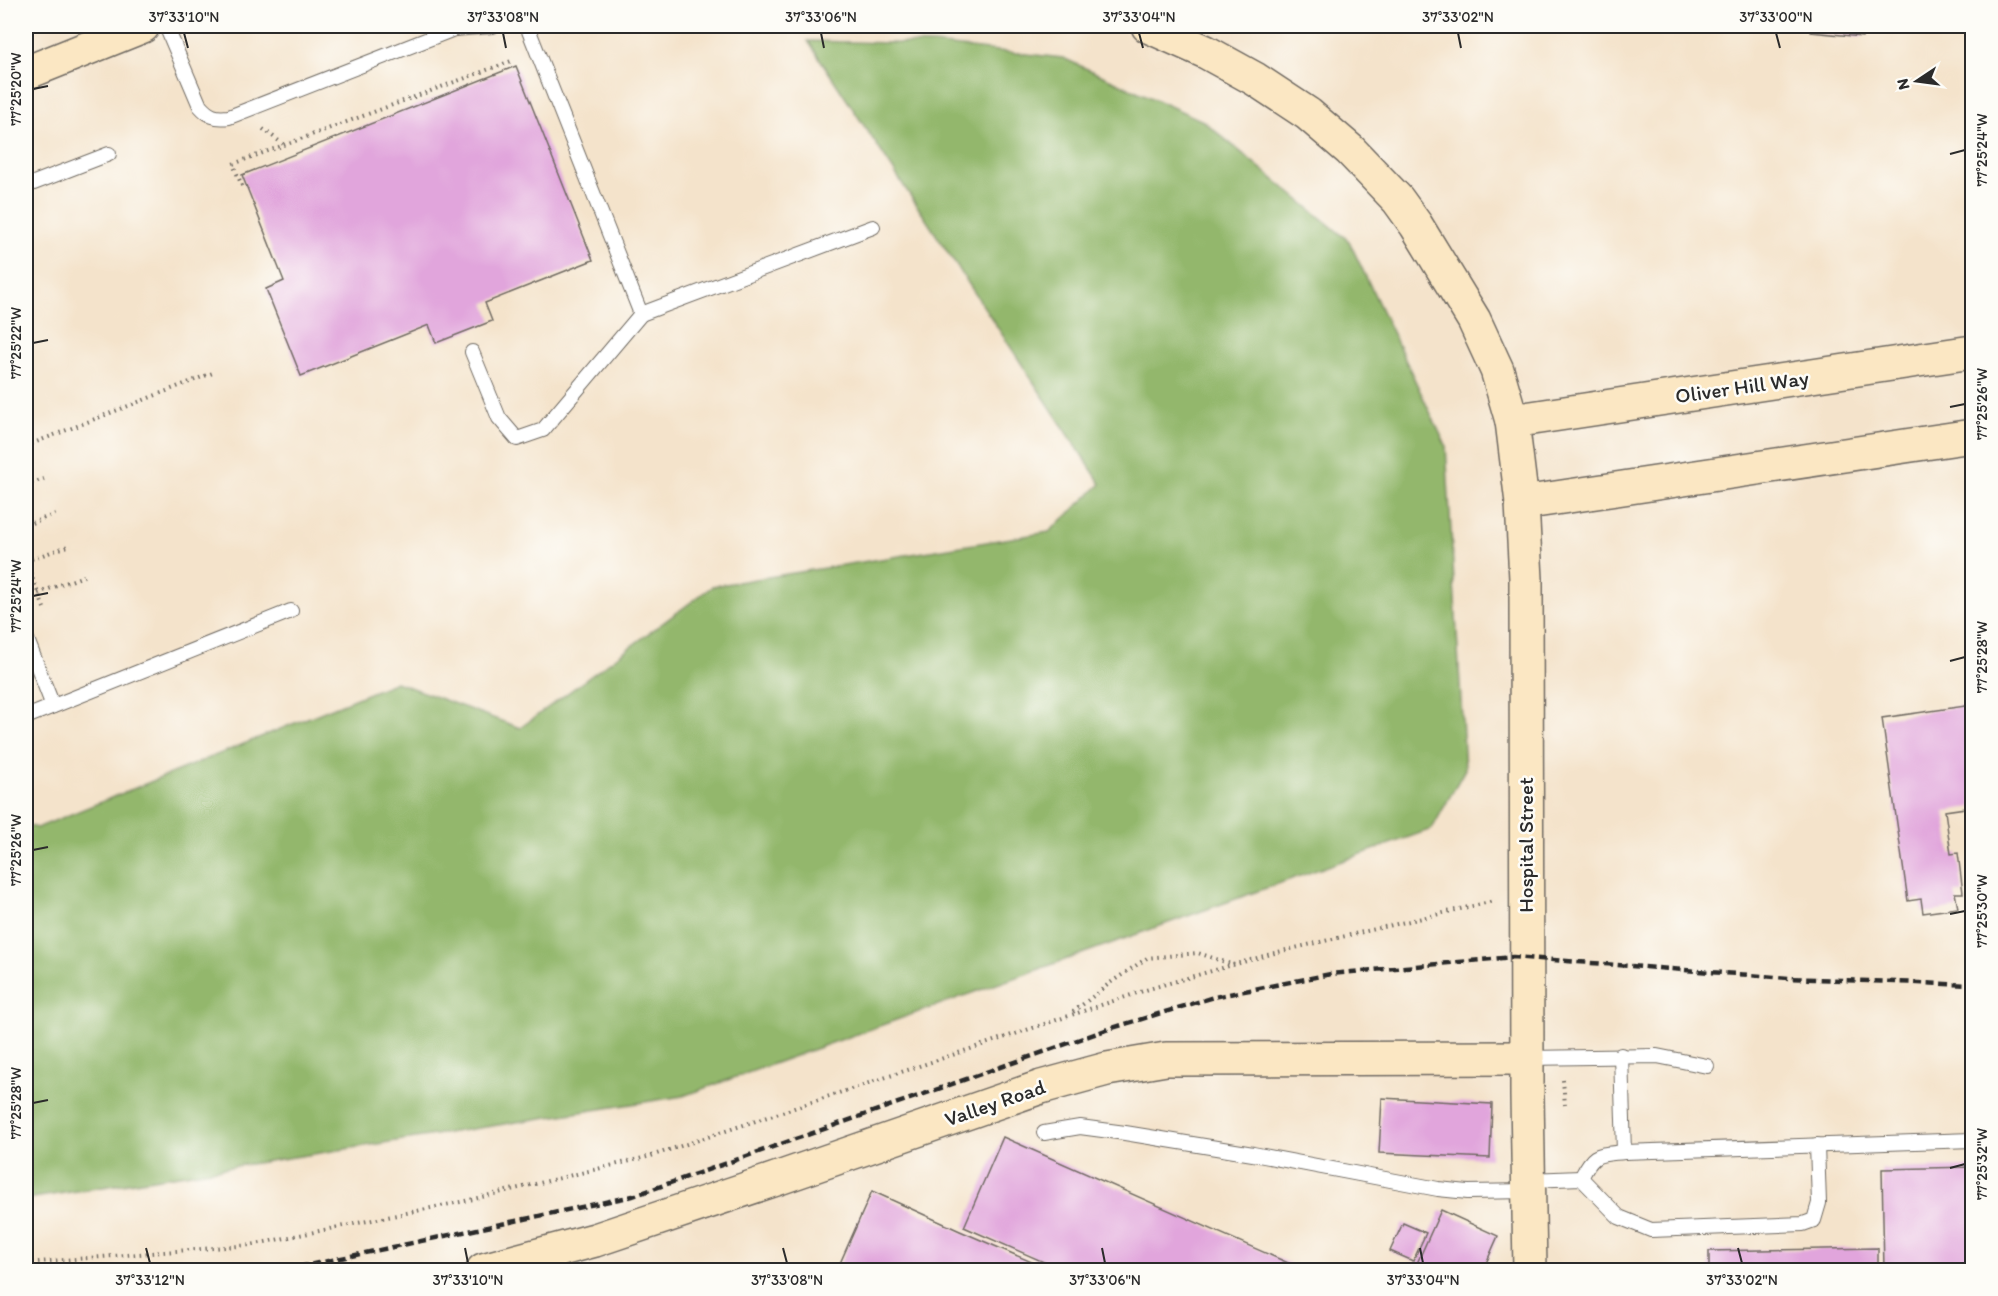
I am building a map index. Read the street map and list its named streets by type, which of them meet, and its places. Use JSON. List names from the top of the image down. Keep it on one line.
{"streets":{"main road":["Oliver Hill Way","Hospital Street","Valley Road"]},"crossings":[["Oliver Hill Way","Hospital Street"],["Hospital Street","Valley Road"]],"north":"left","coordinates":["37°33'10\"N","37°33'08\"N","37°33'06\"N","37°33'04\"N","37°33'02\"N","37°33'00\"N","77°25'20\"W","77°25'24\"W","77°25'22\"W","77°25'26\"W","77°25'28\"W","77°25'30\"W","77°25'32\"W","37°33'12\"N"]}
